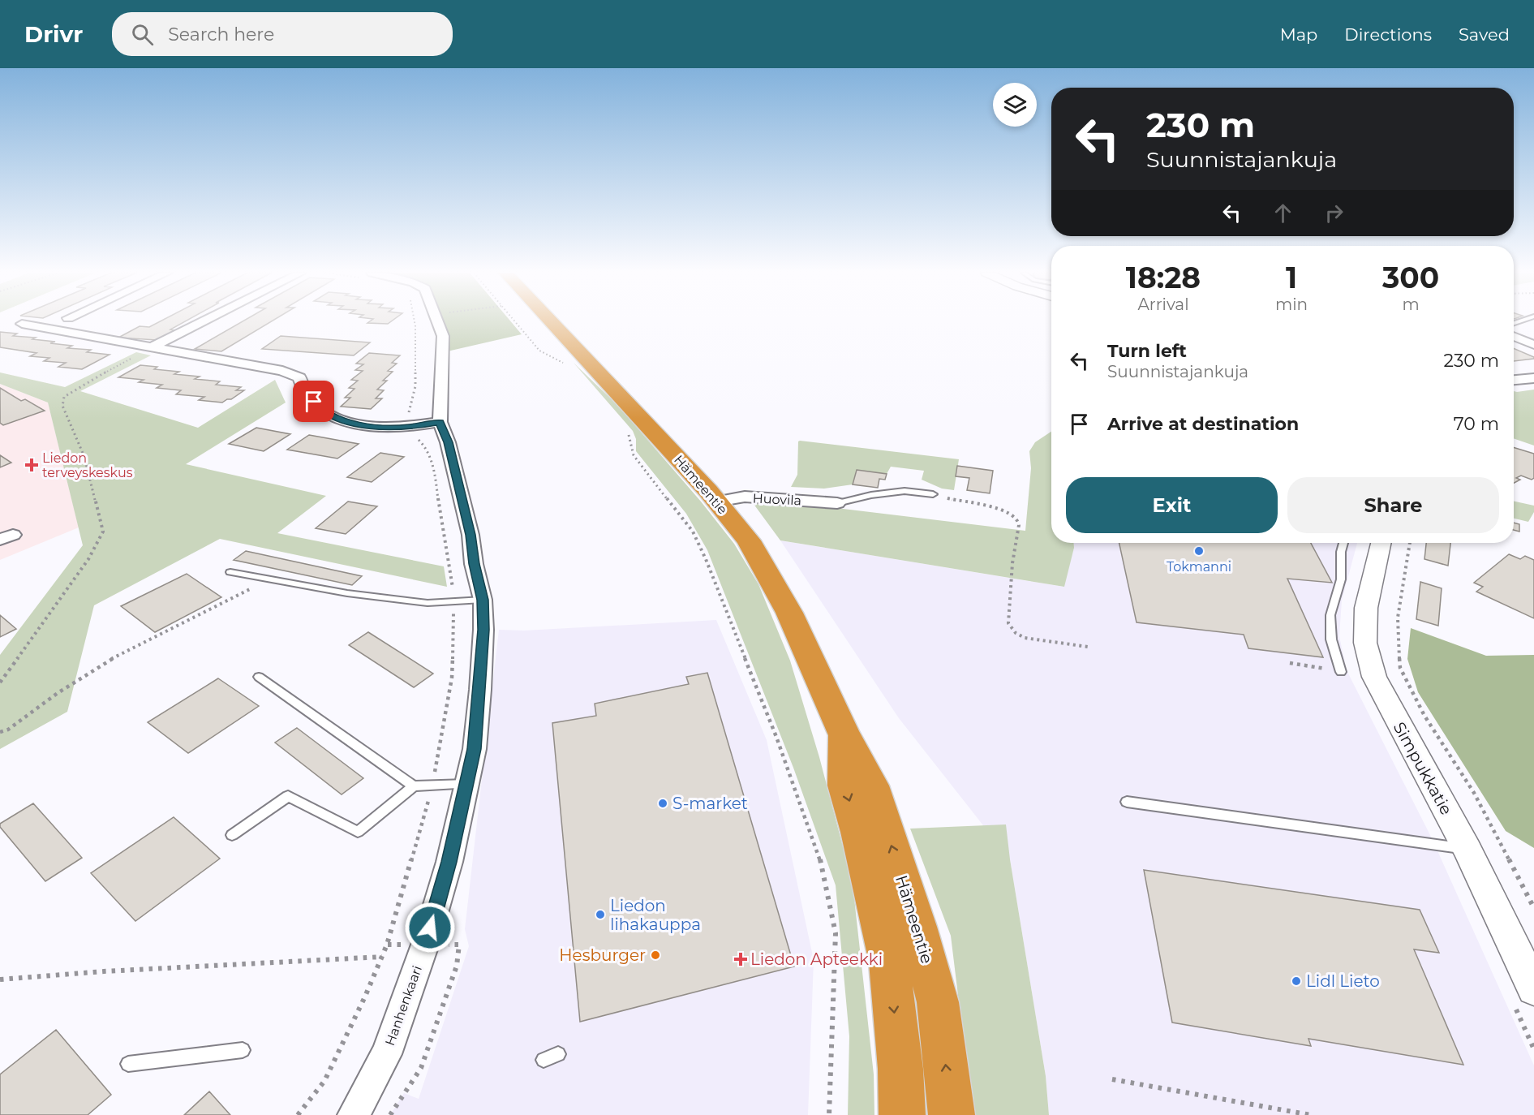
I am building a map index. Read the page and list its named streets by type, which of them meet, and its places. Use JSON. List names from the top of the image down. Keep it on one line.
{"streets":{"highway":["Hämeentie"],"street":["Huovila","Simpukkatie","Hanhenkaari"]},"crossings":[["Hämeentie","Huovila"]],"places":{"health":["Liedon terveyskeskus","Liedon Apteekki"],"other":["Tokmanni","S-market","Liedon lihakauppa","Hesburger","Lidl Lieto"]},"page":{"header":"Drivr","search":"Search here","nav":["Map","Directions","Saved"],"turn":["230 m","Suunnistajankuja"],"eta":["18:28","Arrival","1","min","300","m"],"list":[{"name":"Turn left","note":"Suunnistajankuja","value":"230 m"},{"name":"Arrive at destination","value":"70 m"}],"buttons":["Exit","Share"]}}
